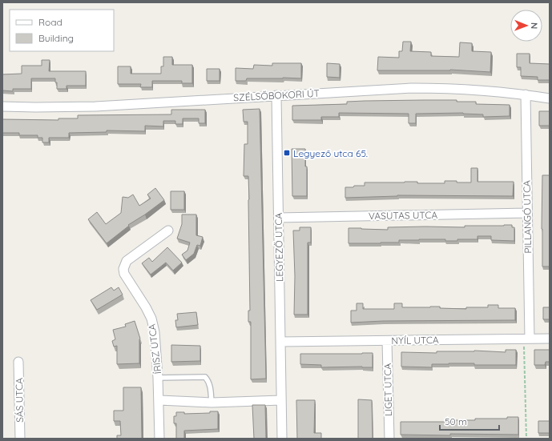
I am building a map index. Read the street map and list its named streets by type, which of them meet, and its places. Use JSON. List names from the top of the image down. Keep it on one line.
{"streets":{"street":["SZÉLSŐBOKORI ÚT","VASUTAS UTCA","PILLANGÓ UTCA","LEGYEZŐ UTCA","NYÍL UTCA","ÍRISZ UTCA","LIGET UTCA","SÁS UTCA"]},"crossings":[["SZÉLSŐBOKORI ÚT","PILLANGÓ UTCA"],["SZÉLSŐBOKORI ÚT","LEGYEZŐ UTCA"],["VASUTAS UTCA","PILLANGÓ UTCA"],["VASUTAS UTCA","LEGYEZŐ UTCA"],["PILLANGÓ UTCA","NYÍL UTCA"],["LEGYEZŐ UTCA","NYÍL UTCA"],["NYÍL UTCA","LIGET UTCA"]],"places":{"transit":["Legyező utca 65."]},"legend":["Road","Building"],"scale_bar":"50 m","north":"right"}
